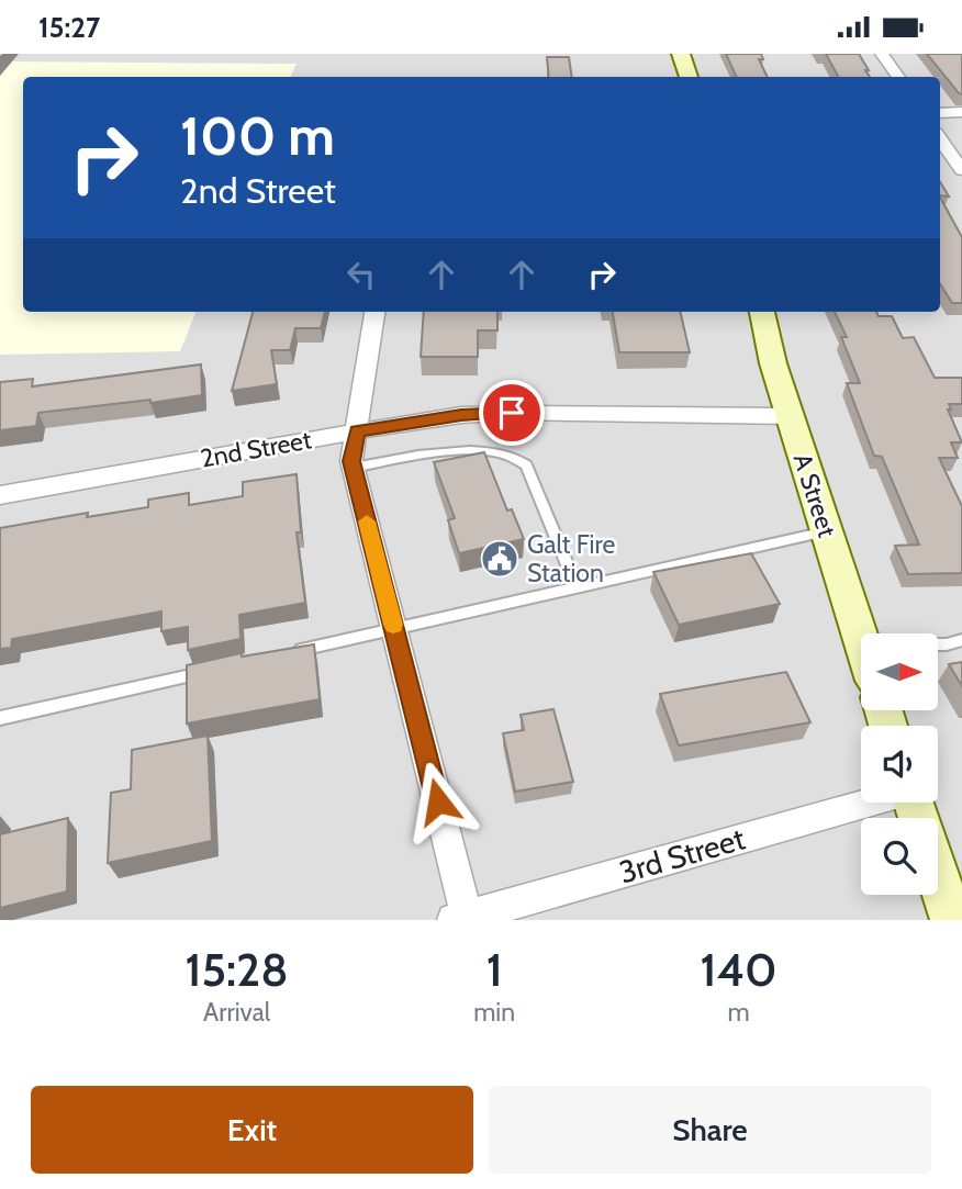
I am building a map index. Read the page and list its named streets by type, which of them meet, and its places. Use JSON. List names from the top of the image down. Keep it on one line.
{"streets":{"street":["2nd Street","A Street","3rd Street"]},"crossings":[["2nd Street","A Street"]],"places":{"public building":["Galt Fire Station"]},"north":"right","page":{"status":"15:27","turn":["100 m","2nd Street"],"eta":["15:28","Arrival","1","min","140","m"],"buttons":["Exit","Share"]}}
